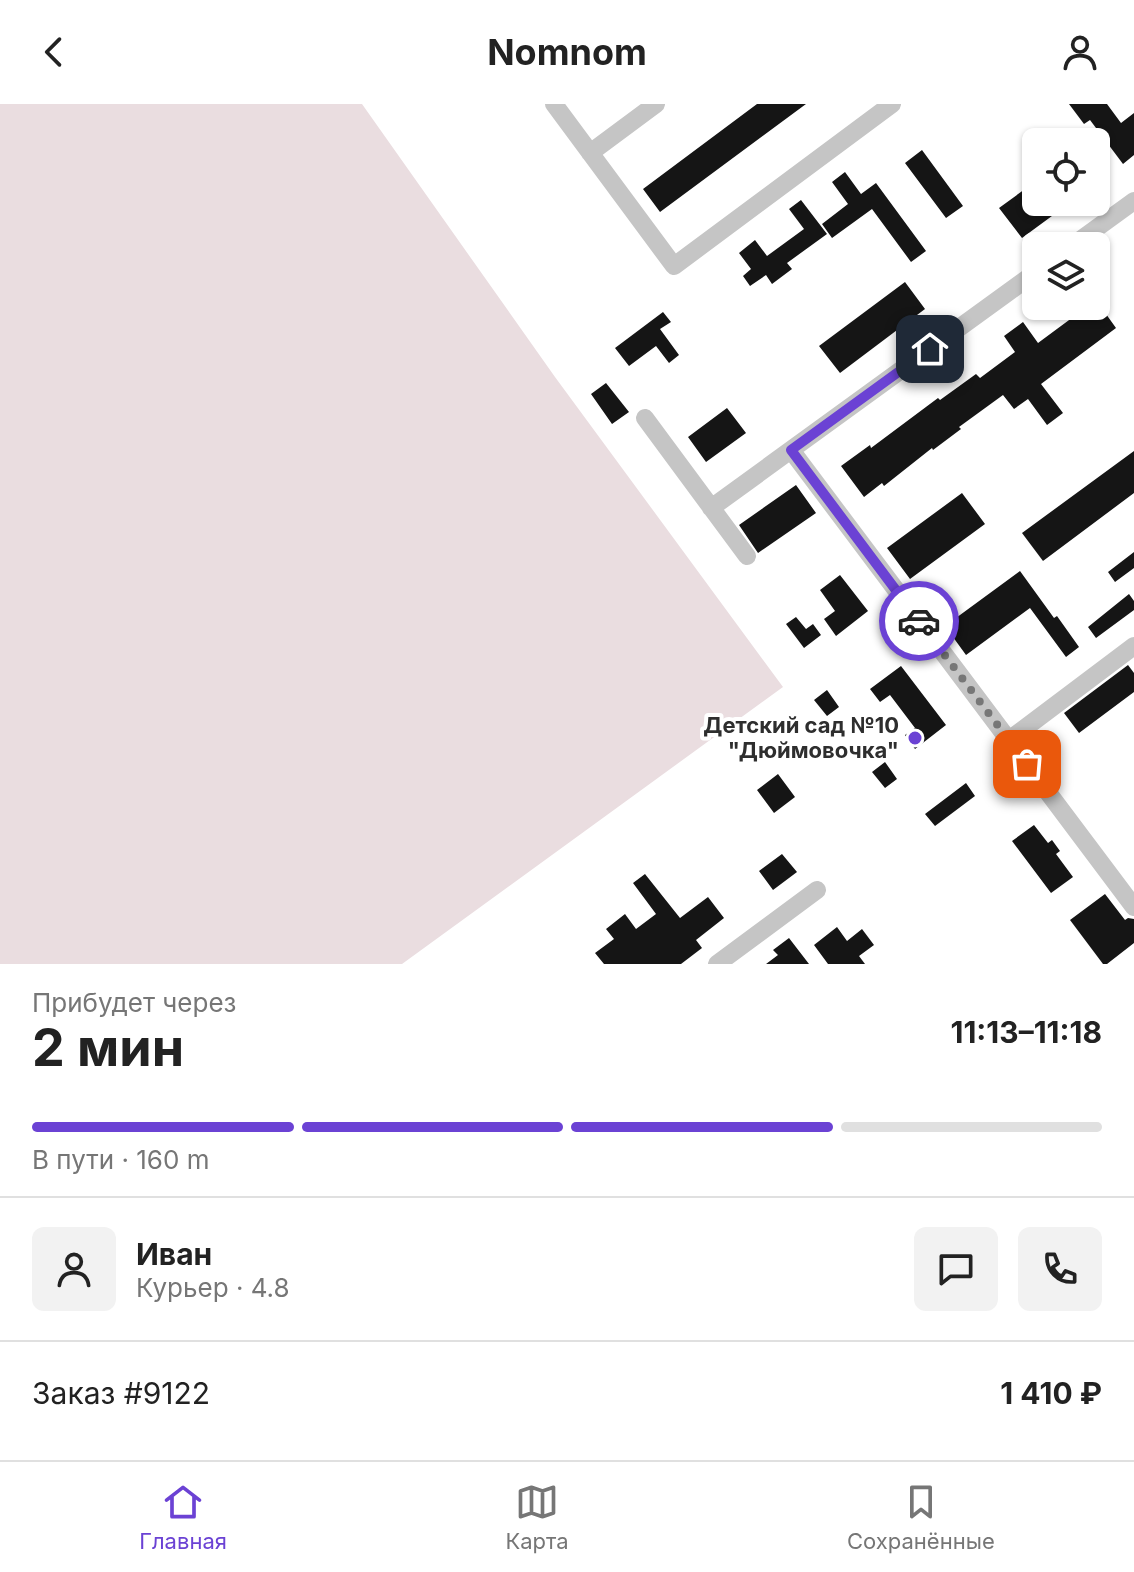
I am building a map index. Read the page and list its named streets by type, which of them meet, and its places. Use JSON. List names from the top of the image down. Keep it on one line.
{"places":["Детский сад №10 \"Дюймовочка\""],"page":{"header":"Nomnom","heading":["2 мин","Прибудет через","11:13–11:18"],"panel":["Иван","Курьер · 4.8","Заказ #9122","1 410 ₽"],"bar":"В пути · 160 m","tabs":["Главная","Карта","Сохранённые"]}}
